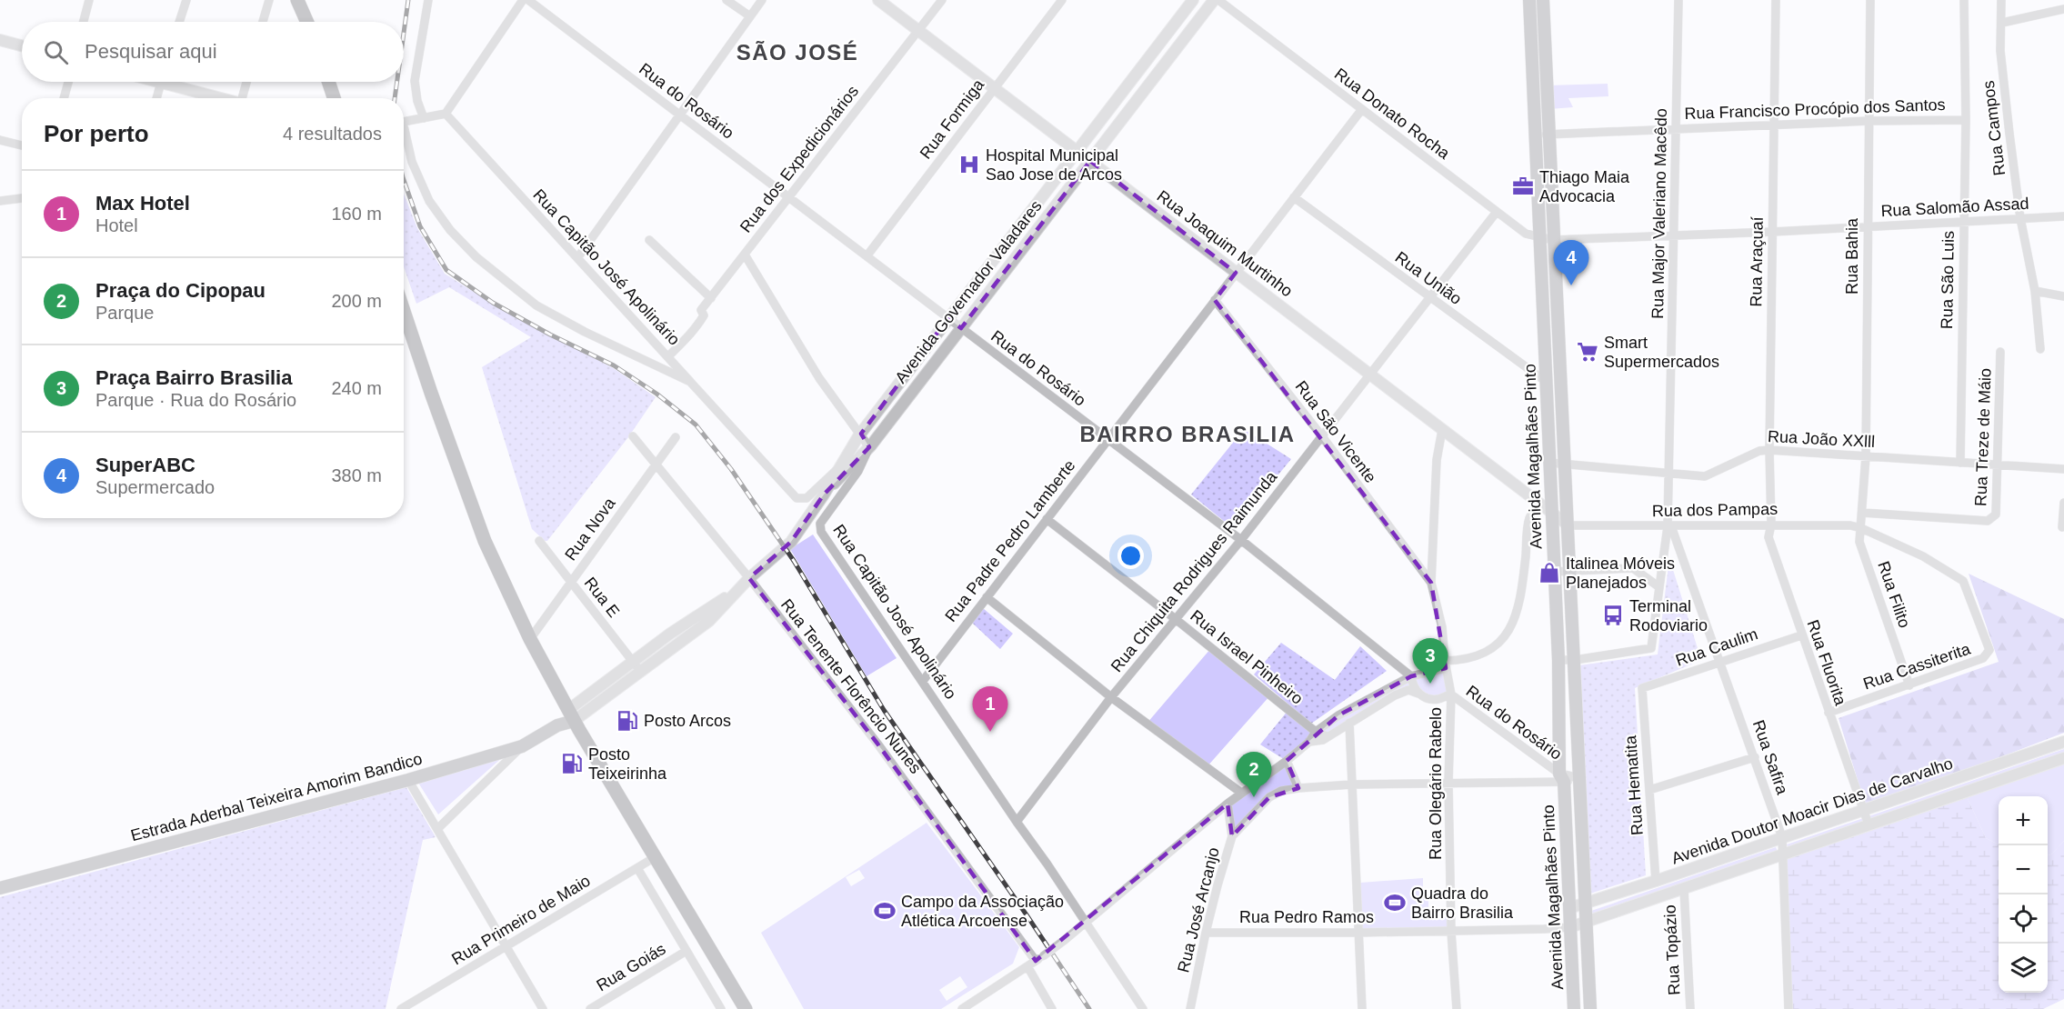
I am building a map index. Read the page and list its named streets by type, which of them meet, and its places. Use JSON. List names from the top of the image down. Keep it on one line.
{"streets":{"main road":["Avenida Magalhães Pinto","Estrada Aderbal Teixeira Amorim Bandico"],"street":["Rua do Rosário","Rua Francisco Procópio dos Santos","Rua Donato Rocha","Rua Formiga","Rua Campos","Rua dos Expedicionários","Rua Salomão Assad","Rua Major Valeriano Macêdo","Rua Joaquim Murtinho","Rua Bahia","Rua Araçuaí","Rua Capitão José Apolinário","Rua União","Rua São Luis","Avenida Governador Valadares","Rua São Vicente","Rua Treze de Máio","Rua João XXlll","Rua dos Pampas","Rua Nova","Rua Padre Pedro Lamberte","Rua Chiquita Rodrigues Raimunda","Rua Filito","Rua E","Rua Caulim","Rua Israel Pinheiro","Rua Fluorita","Rua Cassiterita","Rua Tenente Florêncio Nunes","Rua Safira","Rua Olegário Rabelo","Rua Hematita","Avenida Doutor Moacir Dias de Carvalho","Rua José Arcanjo","Rua Pedro Ramos","Rua Primeiro de Maio","Rua Topázio","Rua Goiás"]},"crossings":[["Rua do Rosário","Rua Formiga"],["Rua do Rosário","Rua dos Expedicionários"],["Rua do Rosário","Avenida Governador Valadares"],["Rua do Rosário","Avenida Magalhães Pinto"],["Rua do Rosário","Rua Padre Pedro Lamberte"],["Rua do Rosário","Rua Chiquita Rodrigues Raimunda"],["Rua do Rosário","Rua Olegário Rabelo"],["Rua do Rosário","Rua José Arcanjo"],["Rua Francisco Procópio dos Santos","Rua Major Valeriano Macêdo"],["Rua Francisco Procópio dos Santos","Rua Bahia"],["Rua Francisco Procópio dos Santos","Rua Araçuaí"],["Rua Francisco Procópio dos Santos","Rua São Luis"],["Rua Francisco Procópio dos Santos","Avenida Magalhães Pinto"],["Rua Donato Rocha","Rua Salomão Assad"],["Rua Donato Rocha","Avenida Magalhães Pinto"],["Rua Donato Rocha","Rua Padre Pedro Lamberte"],["Rua Donato Rocha","Rua Chiquita Rodrigues Raimunda"],["Rua Formiga","Rua Joaquim Murtinho"],["Rua Campos","Rua Salomão Assad"],["Rua dos Expedicionários","Rua Joaquim Murtinho"],["Rua dos Expedicionários","Rua Capitão José Apolinário"],["Rua Salomão Assad","Rua Major Valeriano Macêdo"],["Rua Salomão Assad","Rua Bahia"],["Rua Salomão Assad","Rua Araçuaí"],["Rua Salomão Assad","Rua São Luis"],["Rua Salomão Assad","Avenida Magalhães Pinto"],["Rua Major Valeriano Macêdo","Rua João XXlll"],["Rua Major Valeriano Macêdo","Rua dos Pampas"],["Rua Major Valeriano Macêdo","Rua Safira"],["Rua Joaquim Murtinho","Avenida Governador Valadares"],["Rua Joaquim Murtinho","Avenida Magalhães Pinto"],["Rua Joaquim Murtinho","Rua Padre Pedro Lamberte"],["Rua Joaquim Murtinho","Rua Chiquita Rodrigues Raimunda"],["Rua Joaquim Murtinho","Rua Olegário Rabelo"],["Rua Bahia","Rua Treze de Máio"],["Rua Bahia","Rua João XXlll"],["Rua Bahia","Rua Filito"],["Rua Araçuaí","Rua João XXlll"],["Rua Araçuaí","Rua dos Pampas"],["Rua Araçuaí","Rua Fluorita"],["Rua Capitão José Apolinário","Avenida Governador Valadares"],["Rua Capitão José Apolinário","Rua Padre Pedro Lamberte"],["Rua Capitão José Apolinário","Rua Chiquita Rodrigues Raimunda"],["Rua União","Avenida Magalhães Pinto"],["Rua União","Rua Padre Pedro Lamberte"],["Rua União","Rua Chiquita Rodrigues Raimunda"],["Rua São Luis","Rua João XXlll"],["Avenida Governador Valadares","Rua E"],["Avenida Governador Valadares","Rua Tenente Florêncio Nunes"],["Avenida Governador Valadares","Estrada Aderbal Teixeira Amorim Bandico"],["Rua São Vicente","Rua Padre Pedro Lamberte"],["Rua São Vicente","Rua Chiquita Rodrigues Raimunda"],["Rua São Vicente","Rua Olegário Rabelo"],["Rua Treze de Máio","Rua João XXlll"],["Rua Treze de Máio","Rua Filito"],["Rua João XXlll","Avenida Magalhães Pinto"],["Avenida Magalhães Pinto","Rua dos Pampas"],["Avenida Magalhães Pinto","Avenida Doutor Moacir Dias de Carvalho"],["Avenida Magalhães Pinto","Rua José Arcanjo"],["Avenida Magalhães Pinto","Rua Pedro Ramos"],["Rua dos Pampas","Rua Filito"],["Rua dos Pampas","Rua Fluorita"],["Rua dos Pampas","Rua Cassiterita"],["Rua dos Pampas","Rua Safira"],["Rua Nova","Rua E"],["Rua Nova","Rua Tenente Florêncio Nunes"],["Rua Padre Pedro Lamberte","Rua Israel Pinheiro"],["Rua Chiquita Rodrigues Raimunda","Rua Israel Pinheiro"],["Rua Filito","Rua Cassiterita"],["Rua Caulim","Rua Fluorita"],["Rua Caulim","Rua Safira"],["Rua Caulim","Rua Hematita"],["Rua Fluorita","Rua Cassiterita"],["Rua Fluorita","Avenida Doutor Moacir Dias de Carvalho"],["Rua Safira","Avenida Doutor Moacir Dias de Carvalho"],["Rua Olegário Rabelo","Rua José Arcanjo"],["Rua Olegário Rabelo","Rua Pedro Ramos"],["Rua Hematita","Avenida Doutor Moacir Dias de Carvalho"],["Avenida Doutor Moacir Dias de Carvalho","Rua Pedro Ramos"],["Avenida Doutor Moacir Dias de Carvalho","Rua Topázio"],["Rua José Arcanjo","Rua Pedro Ramos"]],"districts":["SÃO JOSÉ","BAIRRO BRASILIA"],"places":{"hospital":["Hospital Municipal Sao Jose de Arcos"],"office":["Thiago Maia Advocacia"],"supermarket":["Smart Supermercados"],"shop":["Italinea Móveis Planejados"],"bus stop":["Terminal Rodoviario"],"fuel station":["Posto Arcos","Posto Teixeirinha"],"sports":["Quadra do Bairro Brasilia","Campo da Associação Atlética Arcoense"]},"page":{"search":"Pesquisar aqui","heading":["Por perto","4 resultados"],"list":[{"mark":"1","name":"Max Hotel","note":"Hotel","value":"160 m"},{"mark":"2","name":"Praça do Cipopau","note":"Parque","value":"200 m"},{"mark":"3","name":"Praça Bairro Brasilia","note":"Parque · Rua do Rosário","value":"240 m"},{"mark":"4","name":"SuperABC","note":"Supermercado","value":"380 m"}],"pins":["4","3","1","2"],"map_buttons":["+","−"]}}
